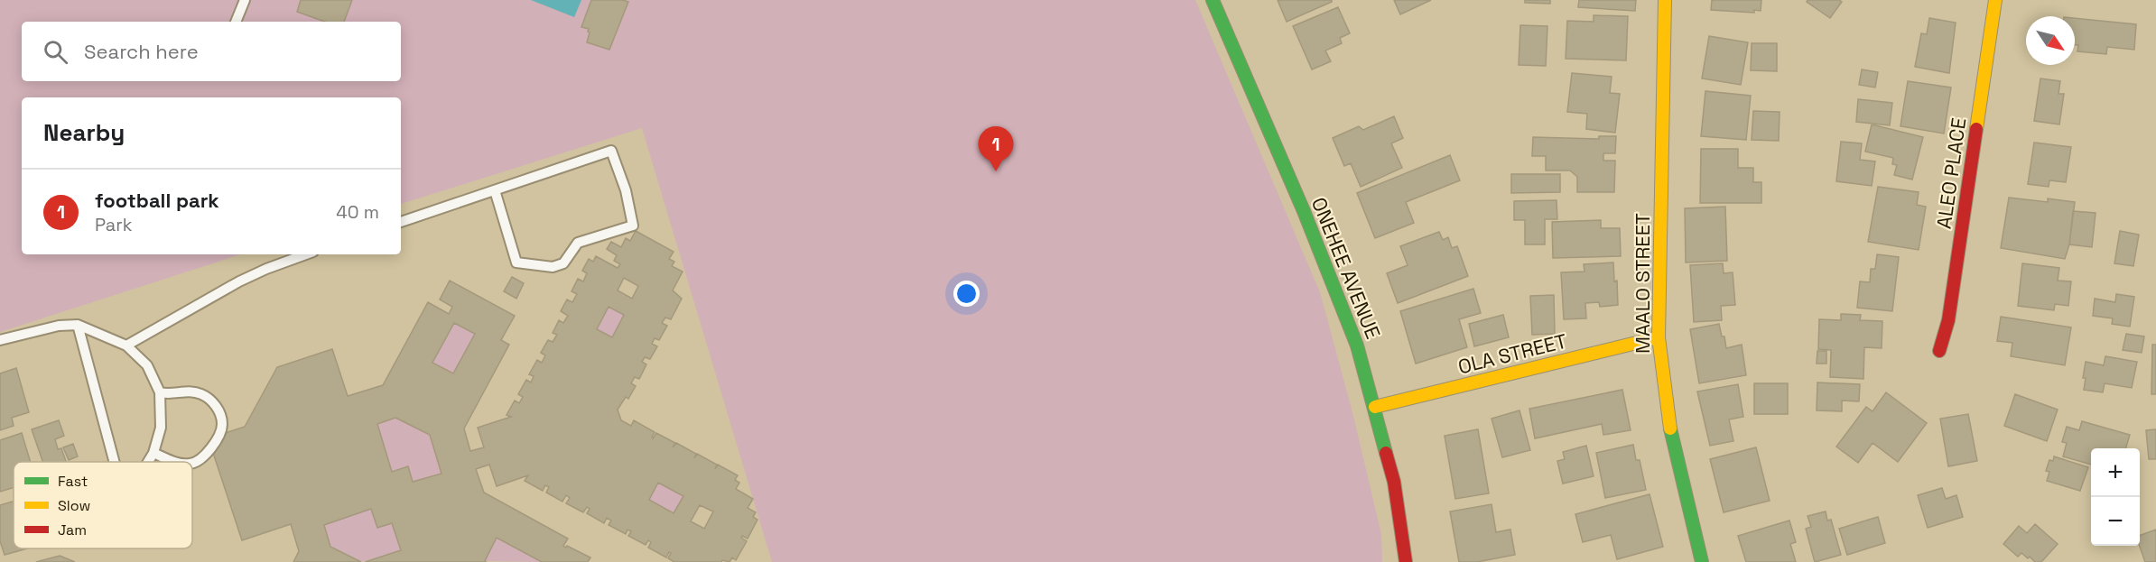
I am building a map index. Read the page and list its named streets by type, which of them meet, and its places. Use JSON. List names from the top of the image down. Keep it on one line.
{"streets":{"street":["ALEO PLACE","ONEHEE AVENUE","MAALO STREET","OLA STREET"]},"crossings":[["ONEHEE AVENUE","OLA STREET"],["MAALO STREET","OLA STREET"]],"legend":["Fast","Slow","Jam"],"north":"bottom right","page":{"search":"Search here","heading":"Nearby","pins":"1","list":[{"mark":"1","name":"football park","note":"Park","value":"40 m"}],"map_buttons":["+","−"]}}
